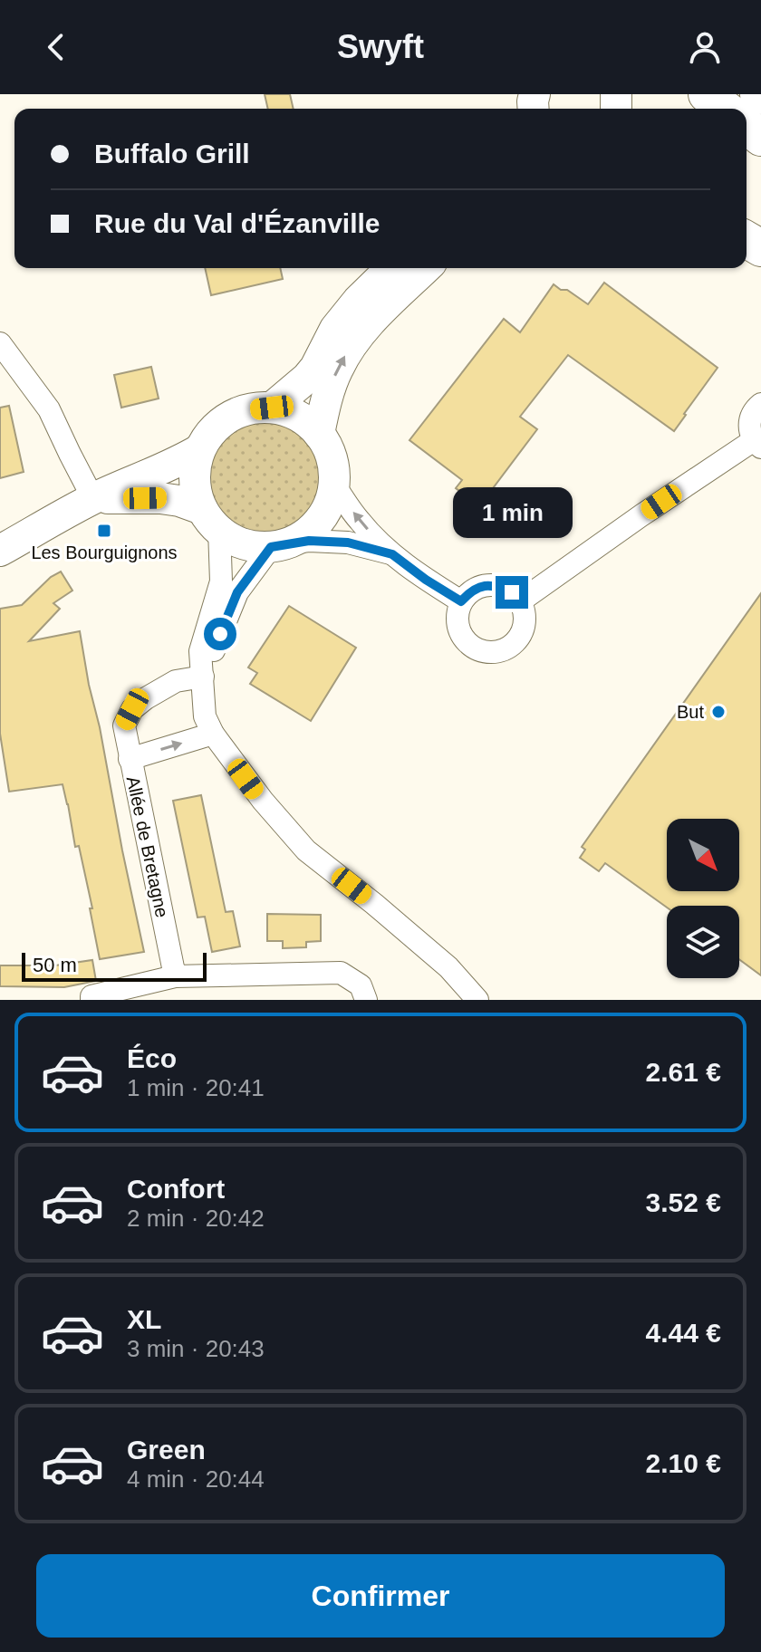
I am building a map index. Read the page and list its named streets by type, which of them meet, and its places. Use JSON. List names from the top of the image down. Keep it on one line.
{"streets":{"street":["Allée de Bretagne"]},"places":{"transit":["Les Bourguignons"],"other":["But"]},"scale_bar":"50 m","north":"bottom right","page":{"header":"Swyft","banner":["Buffalo Grill","Rue du Val d'Ézanville"],"bubble":"1 min","scale":"50 m","list":[{"name":"Éco","note":"1 min · 20:41","value":"2.61 €"},{"name":"Confort","note":"2 min · 20:42","value":"3.52 €"},{"name":"XL","note":"3 min · 20:43","value":"4.44 €"},{"name":"Green","note":"4 min · 20:44","value":"2.10 €"}],"buttons":"Confirmer"}}
